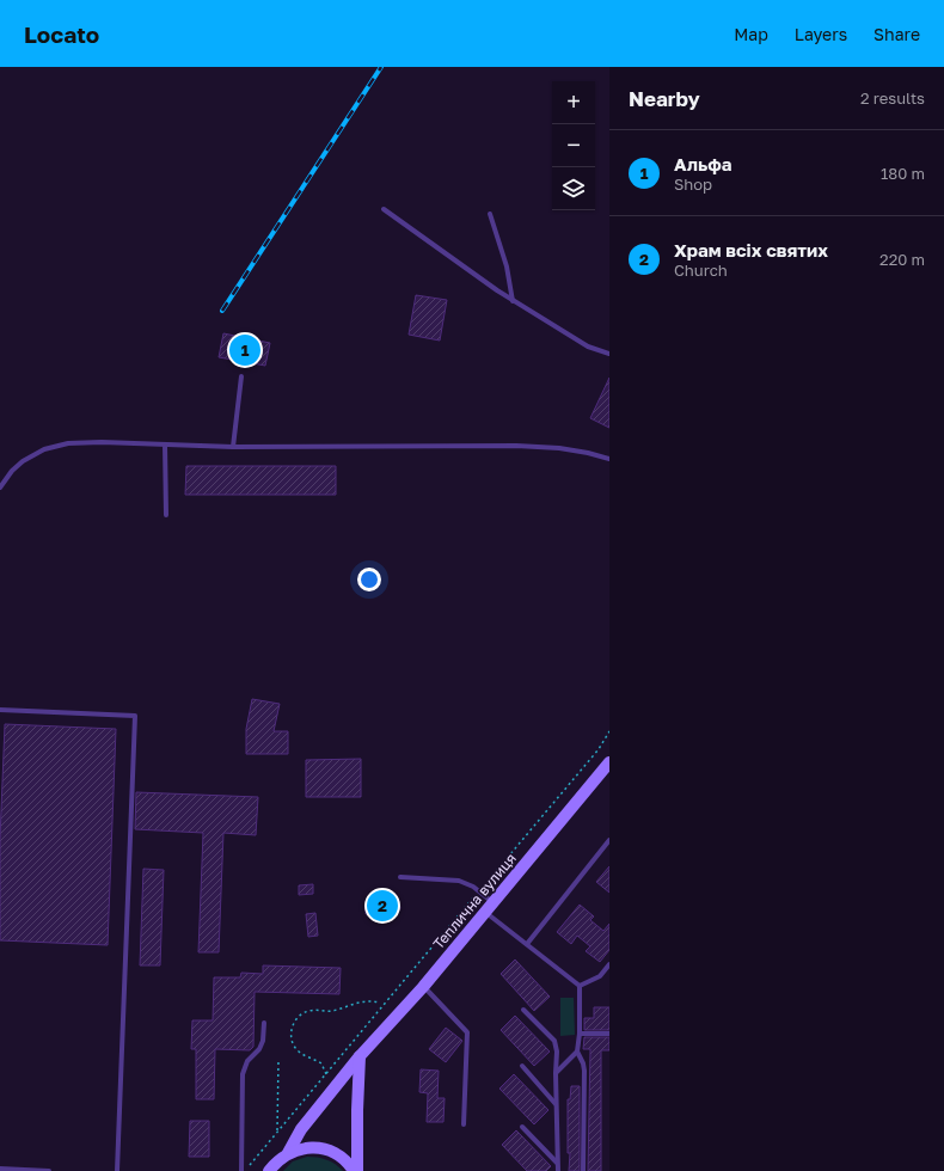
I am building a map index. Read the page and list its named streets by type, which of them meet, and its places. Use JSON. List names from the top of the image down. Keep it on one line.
{"streets":{"main road":["Теплична вулиця"]},"page":{"header":"Locato","nav":["Map","Layers","Share"],"heading":["Nearby","2 results"],"map_buttons":["+","−"],"list":[{"mark":"1","name":"Альфа","note":"Shop","value":"180 m"},{"mark":"2","name":"Храм всіх святих","note":"Church","value":"220 m"}],"pins":["1","2"]}}
